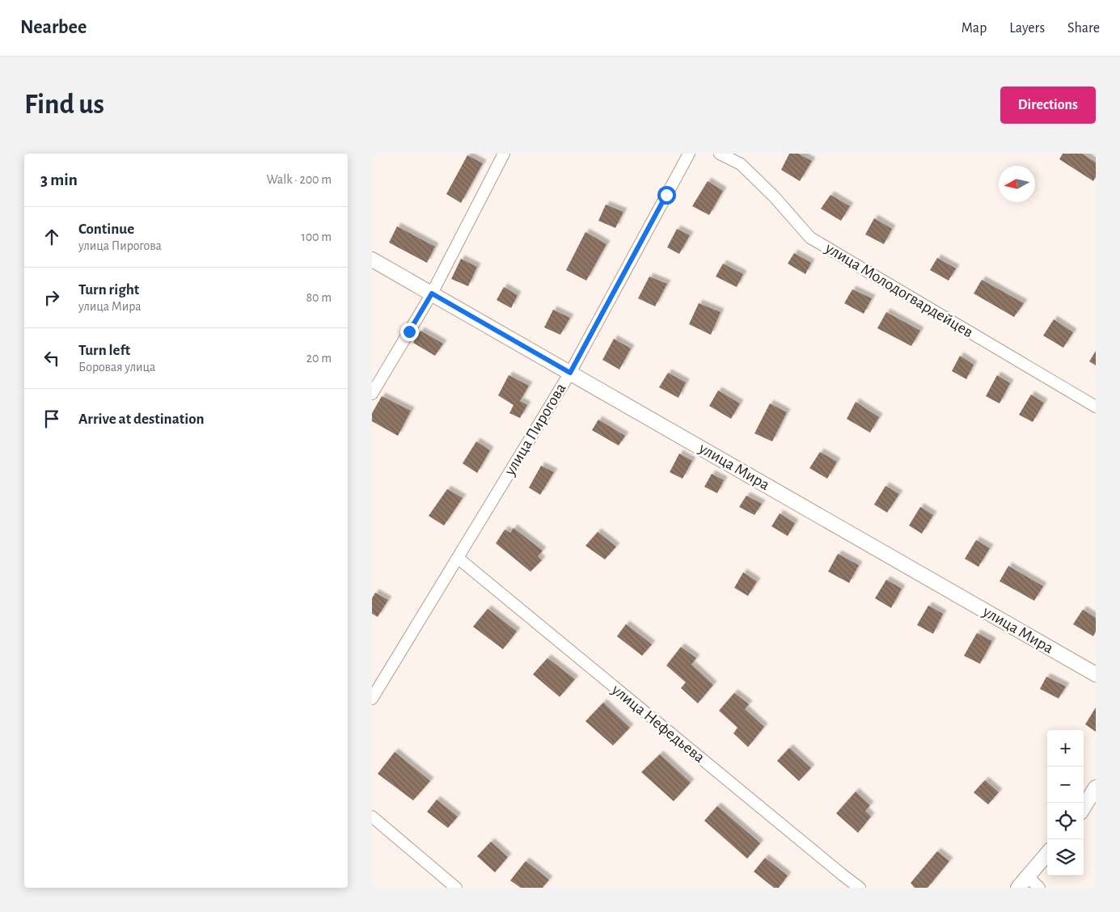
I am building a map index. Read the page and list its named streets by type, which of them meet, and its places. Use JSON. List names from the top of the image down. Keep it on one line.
{"streets":{"street":["улица Молодогвардейцев","улица Пирогова","улица Мира","улица Нефедьева"]},"crossings":[["улица Пирогова","улица Мира"],["улица Пирогова","улица Нефедьева"]],"north":"left","page":{"header":"Nearbee","nav":["Map","Layers","Share"],"buttons":"Directions","title":"Find us","heading":["3 min","Walk · 200 m"],"list":[["Continue","улица Пирогова","100 m"],["Turn right","улица Мира","80 m"],["Turn left","Боровая улица","20 m"],"Arrive at destination"],"map_buttons":["+","−"]}}
